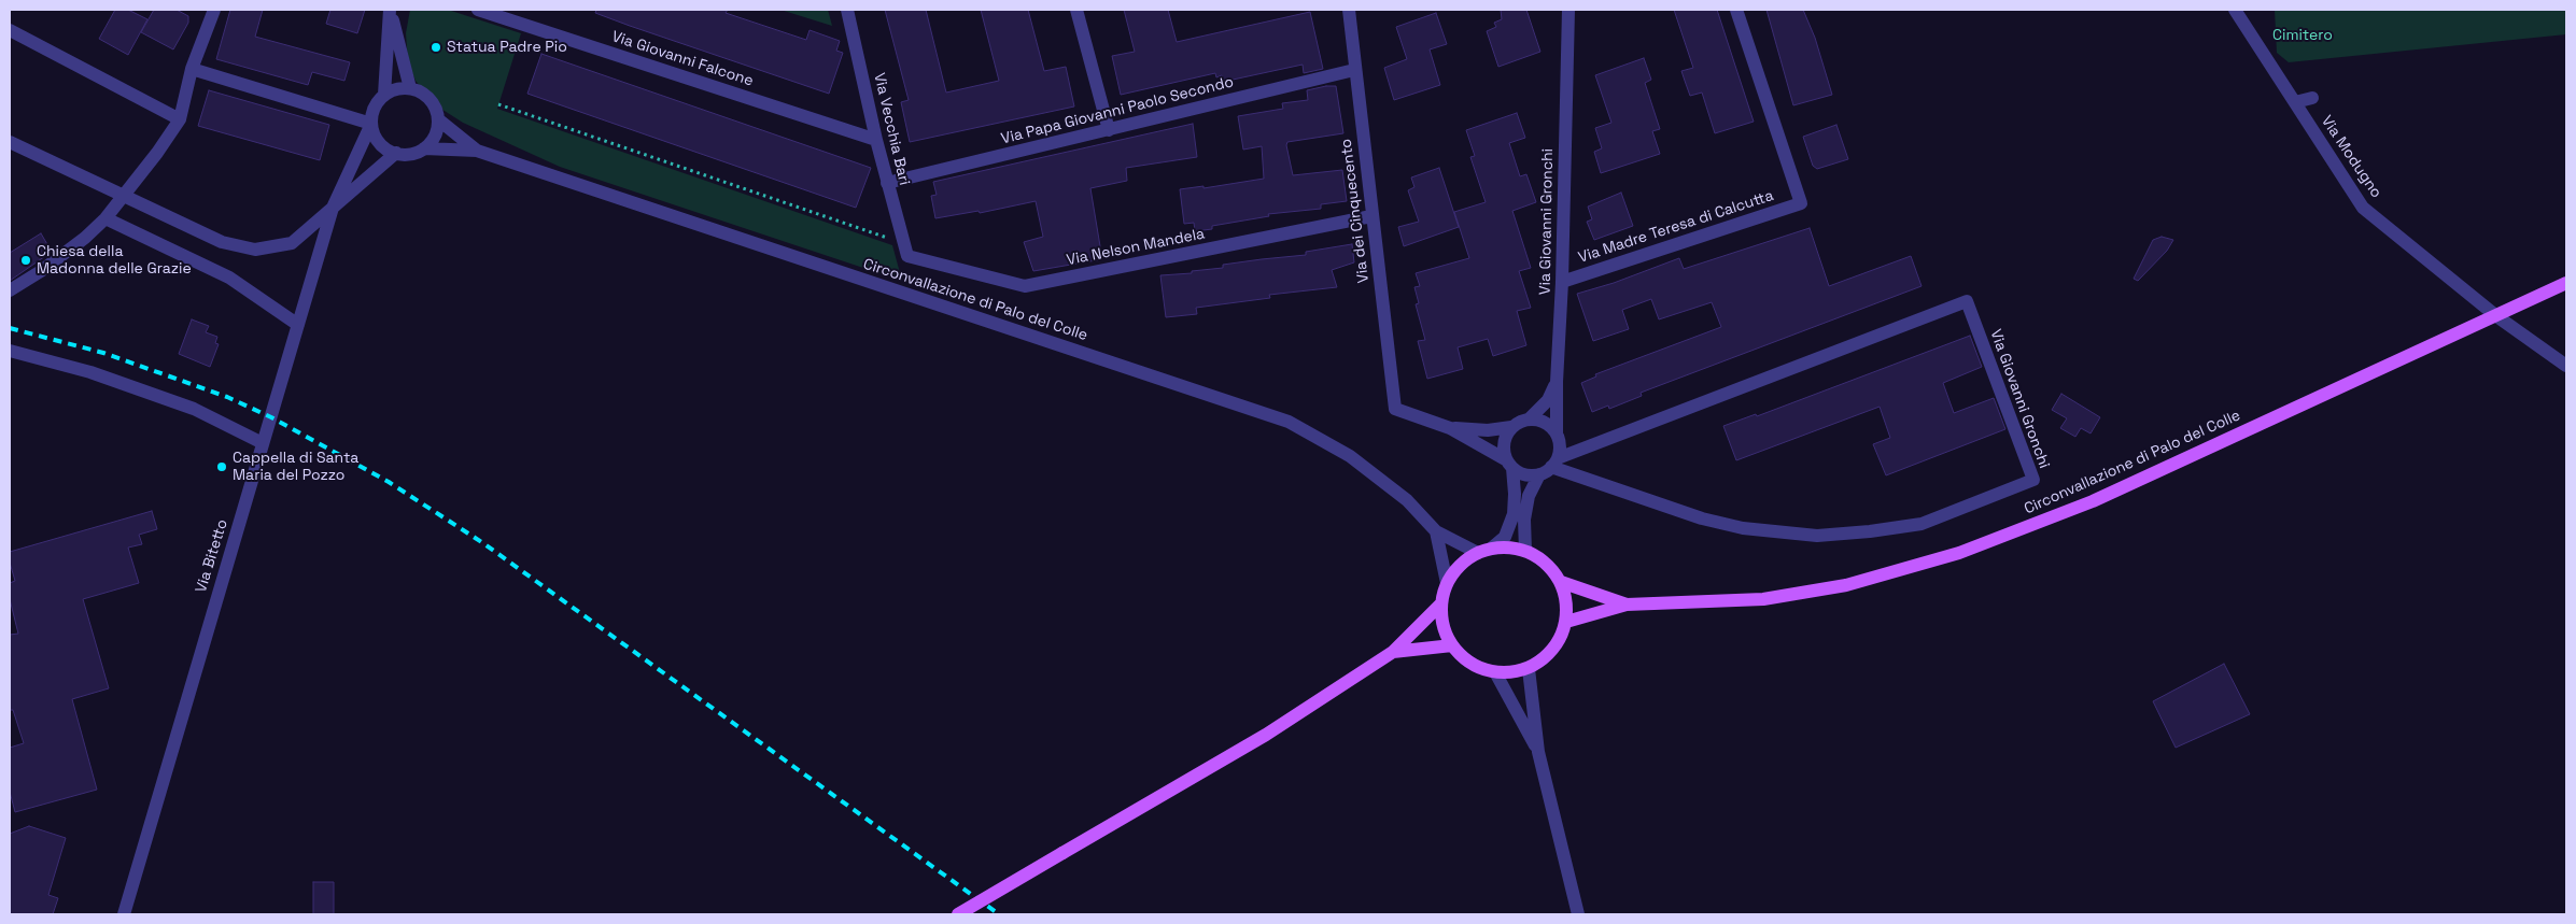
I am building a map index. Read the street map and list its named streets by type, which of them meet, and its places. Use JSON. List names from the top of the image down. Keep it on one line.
{"streets":{"main road":["Circonvallazione di Palo del Colle"],"street":["Via Giovanni Falcone","Via Papa Giovanni Paolo Secondo","Via Vecchia Bari","Via Modugno","Via dei Cinquecento","Via Giovanni Gronchi","Via Madre Teresa di Calcutta","Via Nelson Mandela","Via Bitetto"]},"crossings":[["Via Giovanni Falcone","Via Vecchia Bari"],["Via Papa Giovanni Paolo Secondo","Via Vecchia Bari"],["Via Papa Giovanni Paolo Secondo","Via dei Cinquecento"],["Via Vecchia Bari","Via Nelson Mandela"],["Via Modugno","Circonvallazione di Palo del Colle"],["Via dei Cinquecento","Via Giovanni Gronchi"],["Via dei Cinquecento","Via Nelson Mandela"],["Via Giovanni Gronchi","Via Madre Teresa di Calcutta"]],"parks":["Cimitero"],"places":["Statua Padre Pio","Chiesa della Madonna delle Grazie","Cappella di Santa Maria del Pozzo"]}
